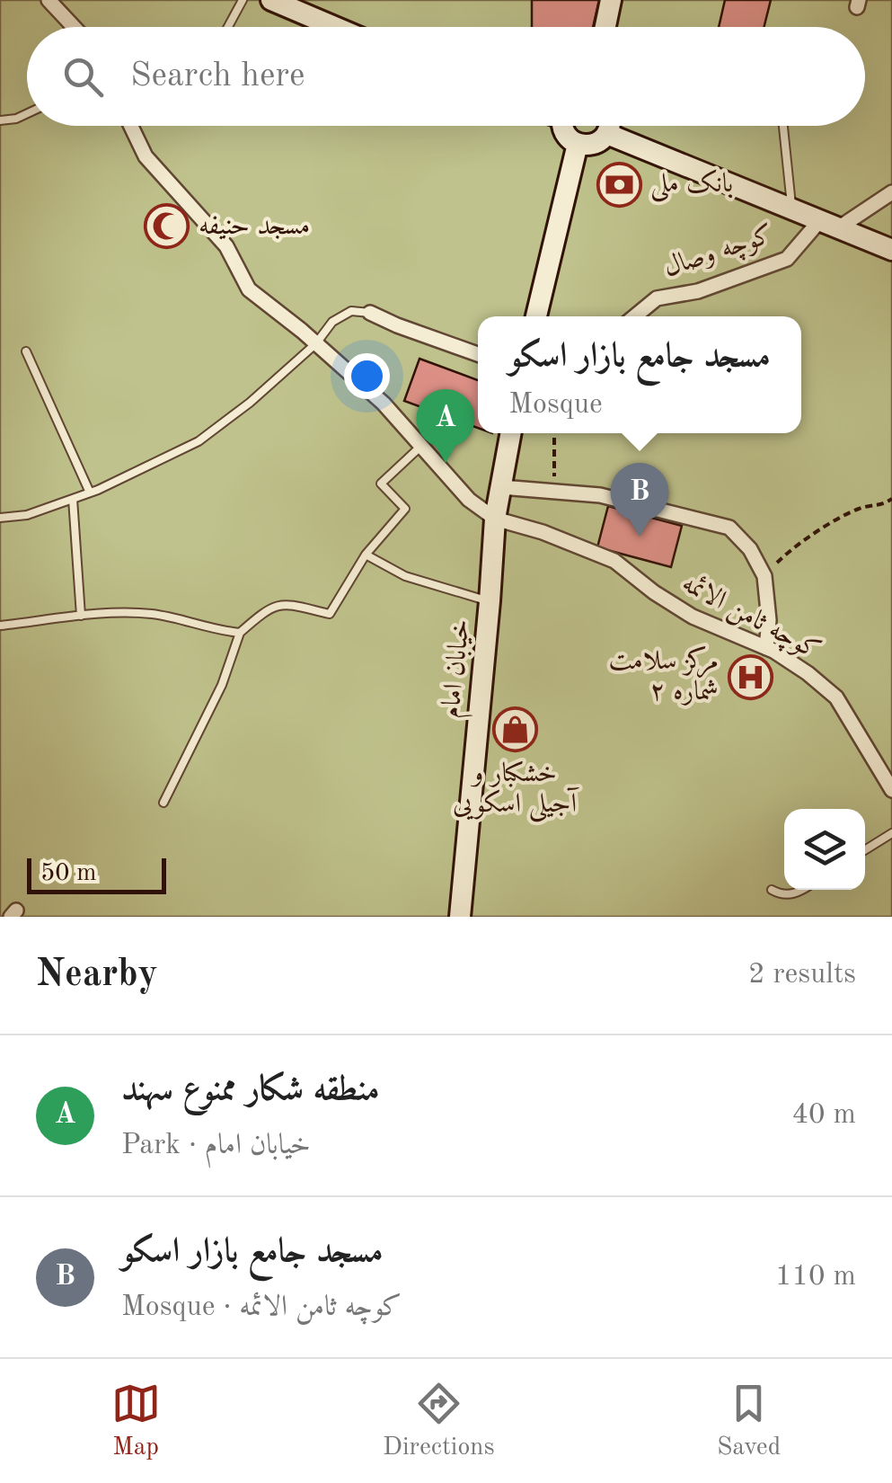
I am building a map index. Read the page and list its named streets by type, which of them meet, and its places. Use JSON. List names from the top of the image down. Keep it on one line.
{"streets":{"street":["کوچه وصال","کوچه ثامن الائمه","خیابان امام"]},"crossings":[["کوچه ثامن الائمه","خیابان امام"]],"places":{"bank":["بانک ملی"],"mosque":["مسجد حنیفه"],"hospital":["مرکز سلامت شماره ۲"],"shop":["خشکبار و آجیلی اسکویی"]},"scale_bar":"50 m","page":{"search":"Search here","popup":["مسجد جامع بازار اسکو","Mosque"],"pins":["A","B"],"scale":"50 m","heading":["Nearby","2 results"],"list":[{"mark":"A","name":"منطقه شکار ممنوع سهند","note":"Park · خیابان امام","value":"40 m"},{"mark":"B","name":"مسجد جامع بازار اسکو","note":"Mosque · کوچه ثامن الائمه","value":"110 m"}],"nav":["Map","Directions","Saved"]}}
